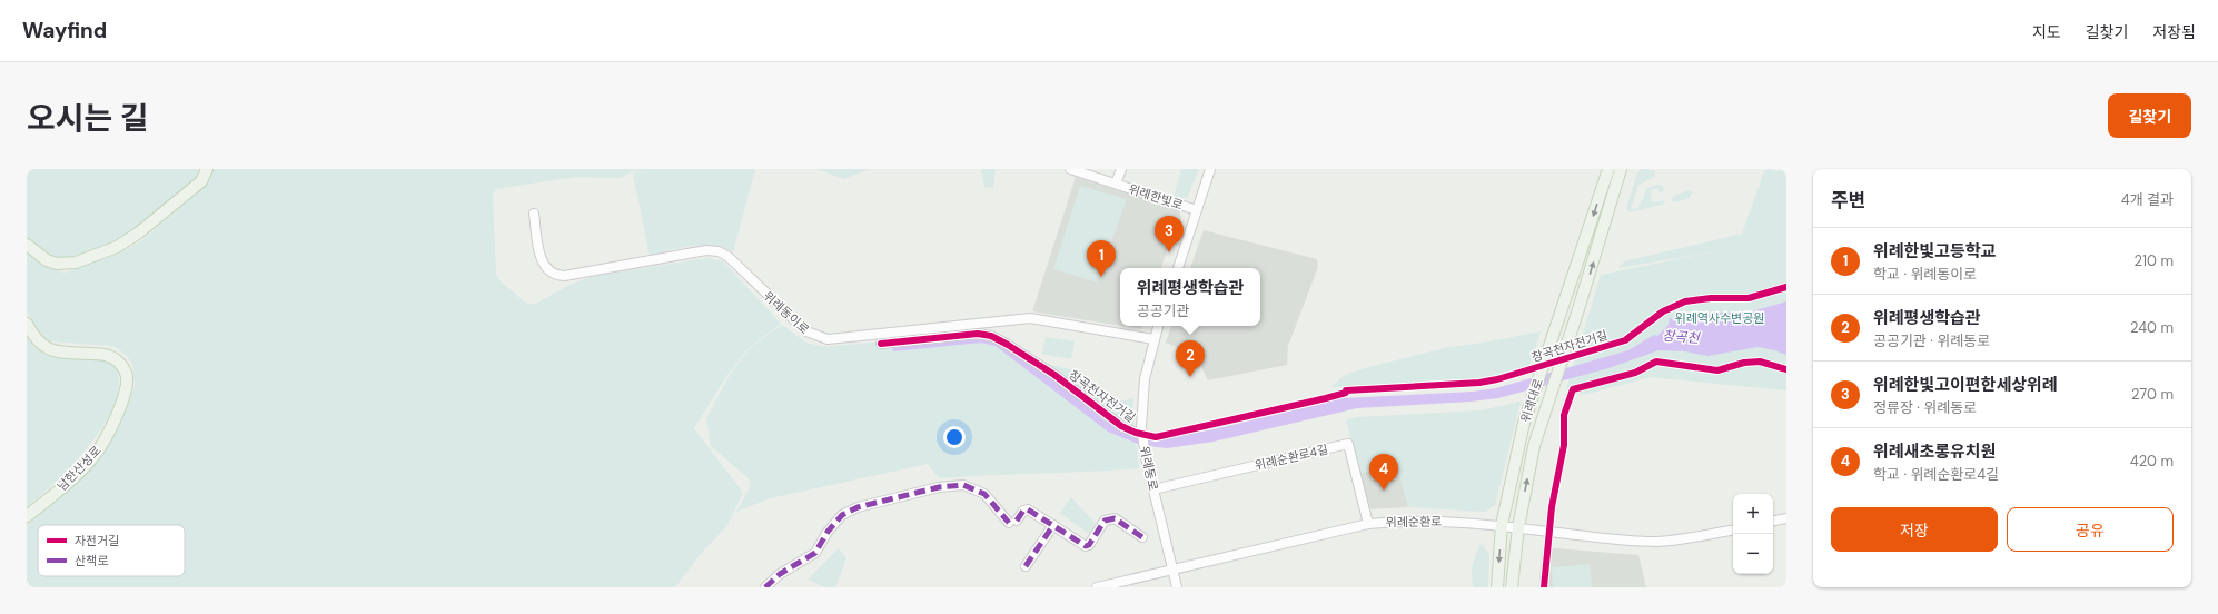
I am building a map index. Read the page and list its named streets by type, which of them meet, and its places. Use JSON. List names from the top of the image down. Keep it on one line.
{"streets":{"main road":["위례대로","남한산성로"],"street":["위례한빛로","위례동이로","창곡천자전거길","위례순환로4길","위례동로","위례순환로"]},"crossings":[["위례동이로","위례동로"],["위례대로","위례순환로"],["위례순환로4길","위례동로"],["위례순환로4길","위례순환로"],["위례동로","위례순환로"]],"water":["창곡천"],"parks":["위례역사수변공원"],"legend":["자전거길","산책로"],"page":{"header":"Wayfind","nav":["지도","길찾기","저장됨"],"title":"오시는 길","buttons":["길찾기",["저장","공유"]],"heading":["주변","4개 결과"],"pins":["3","1","2","4"],"list":[{"mark":"1","name":"위례한빛고등학교","note":"학교 · 위례동이로","value":"210 m"},{"mark":"2","name":"위례평생학습관","note":"공공기관 · 위례동로","value":"240 m"},{"mark":"3","name":"위례한빛고이편한세상위례","note":"정류장 · 위례동로","value":"270 m"},{"mark":"4","name":"위례새초롱유치원","note":"학교 · 위례순환로4길","value":"420 m"}],"popup":["위례평생학습관","공공기관"],"map_buttons":["+","−"]}}
